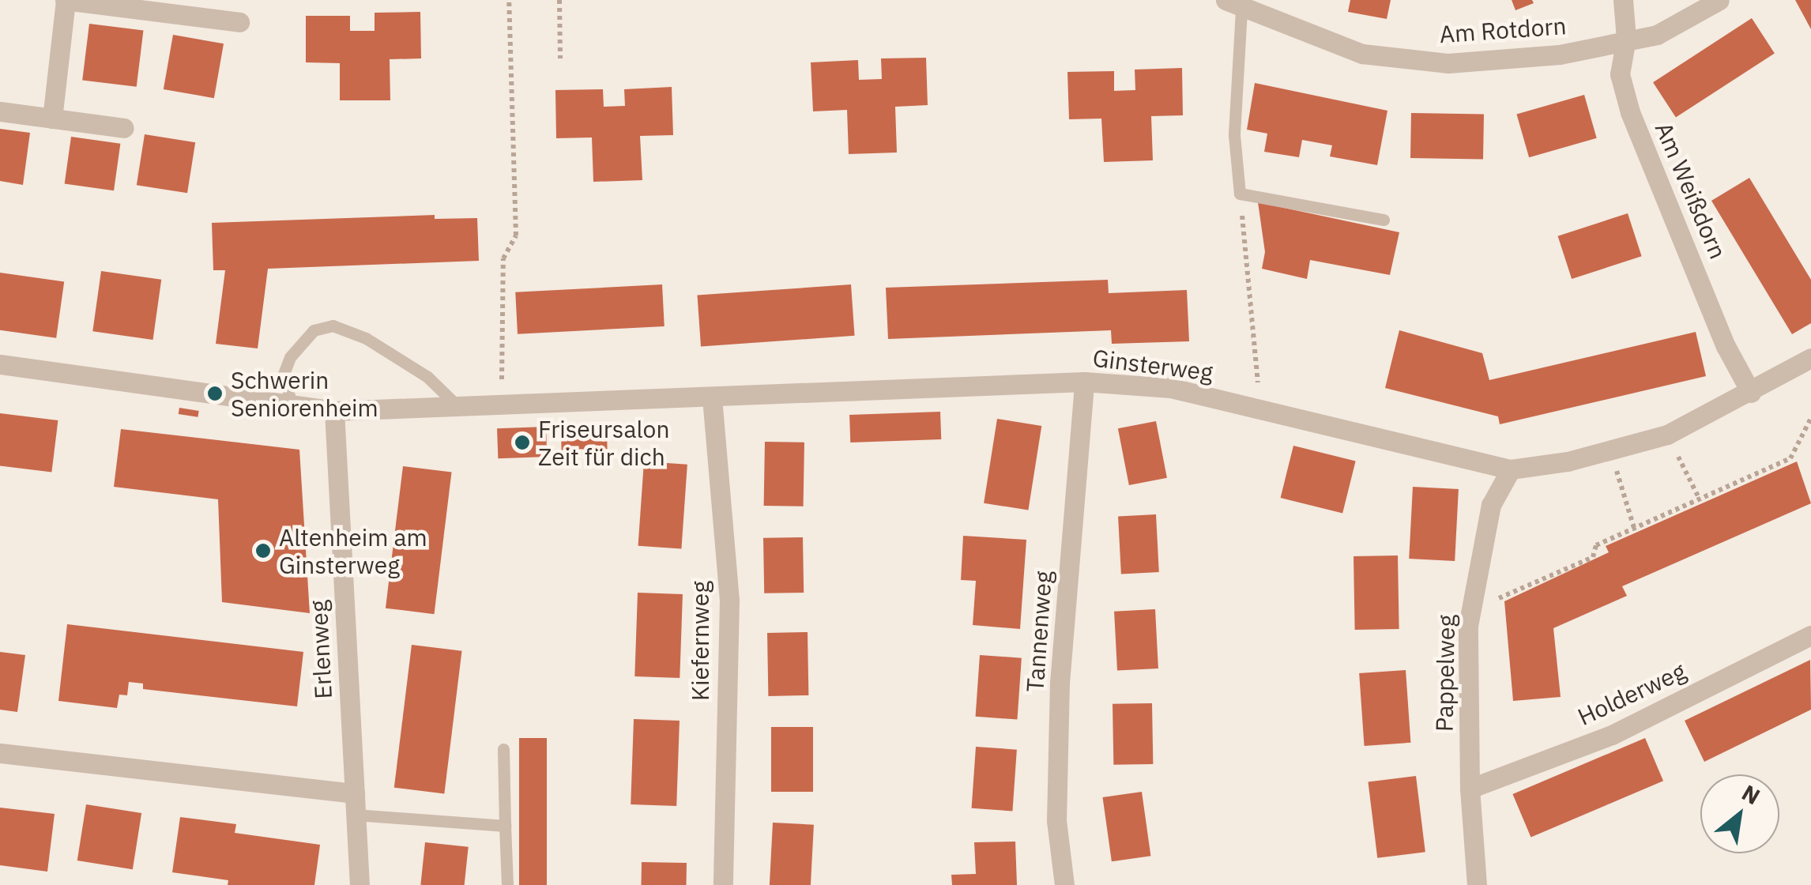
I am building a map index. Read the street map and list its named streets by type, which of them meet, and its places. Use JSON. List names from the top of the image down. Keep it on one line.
{"streets":{"street":["Am Rotdorn","Am Weißdorn","Ginsterweg","Tannenweg","Kiefernweg","Erlenweg","Pappelweg","Holderweg"]},"crossings":[["Am Rotdorn","Am Weißdorn"],["Am Weißdorn","Ginsterweg"],["Ginsterweg","Tannenweg"],["Ginsterweg","Kiefernweg"],["Ginsterweg","Erlenweg"],["Ginsterweg","Pappelweg"],["Pappelweg","Holderweg"]],"places":["Schwerin Seniorenheim","Friseursalon Zeit für dich","Altenheim am Ginsterweg"],"north":"top right"}
